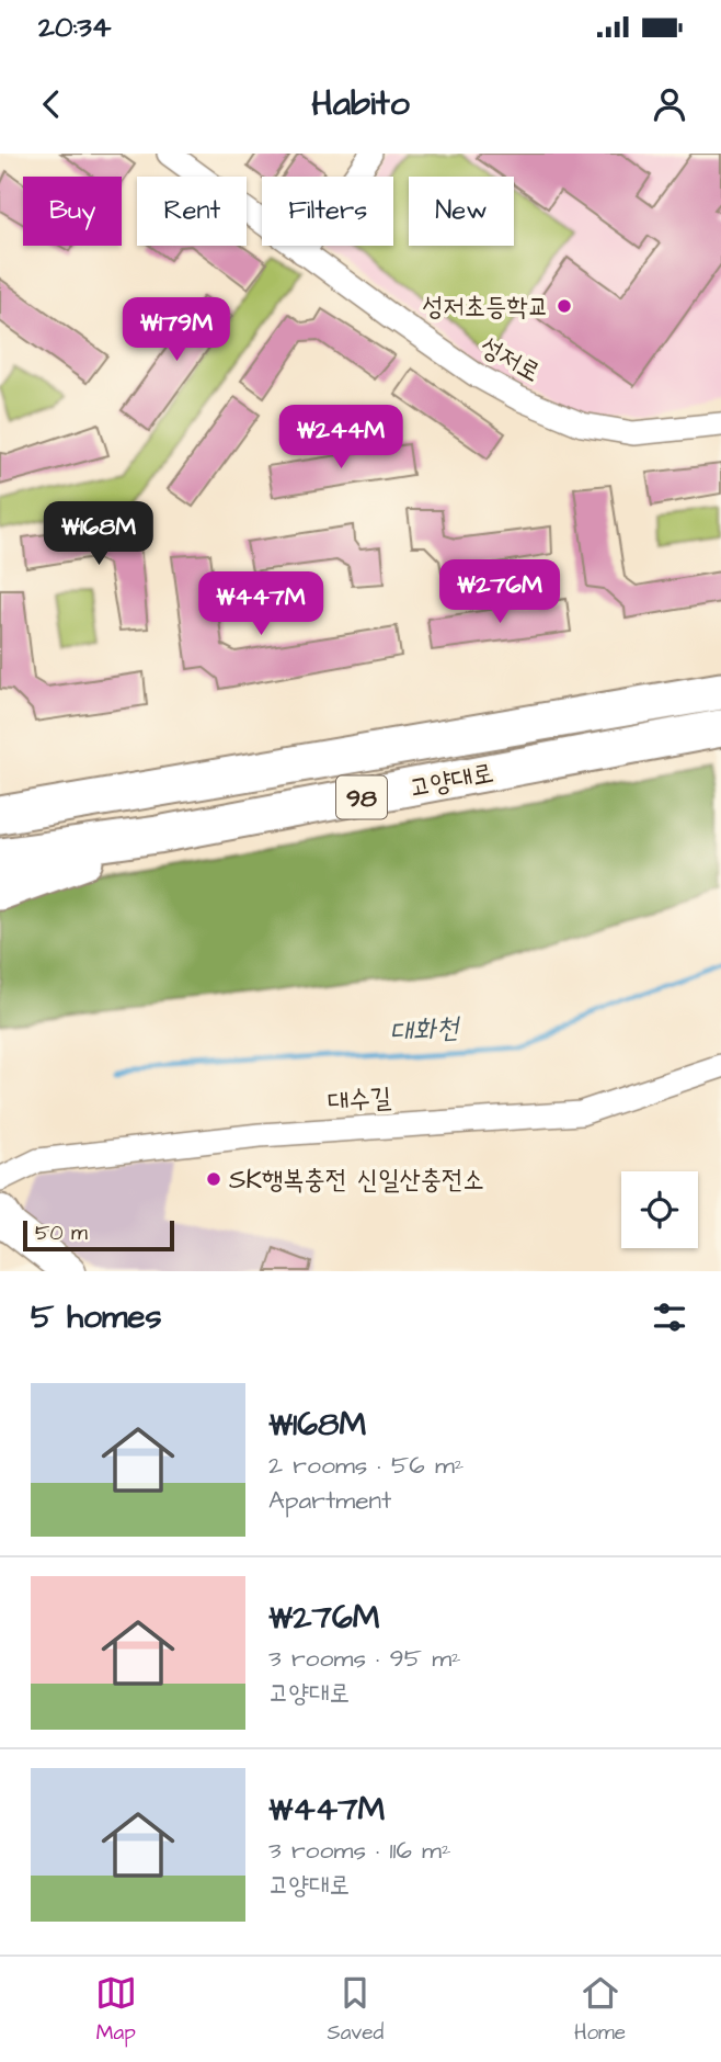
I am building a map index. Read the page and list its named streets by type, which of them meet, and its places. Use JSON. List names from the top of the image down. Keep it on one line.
{"streets":{"main road":["고양대로","98"],"street":["성저로","대수길"]},"water":["대화천"],"places":["성저초등학교","SK행복충전 신일산충전소"],"scale_bar":"50 m","page":{"status":"20:34","header":"Habito","chip":["Buy","Rent","Filters","New"],"price":["₩179M","₩244M","₩168M","₩276M","₩447M"],"scale":"50 m","heading":"5 homes","list":[{"name":"₩168M","note":"2 rooms · 56 m² · Apartment"},{"name":"₩276M","note":"3 rooms · 95 m² · 고양대로"},{"name":"₩447M","note":"3 rooms · 116 m² · 고양대로"}],"tabs":["Map","Saved","Home"]}}
